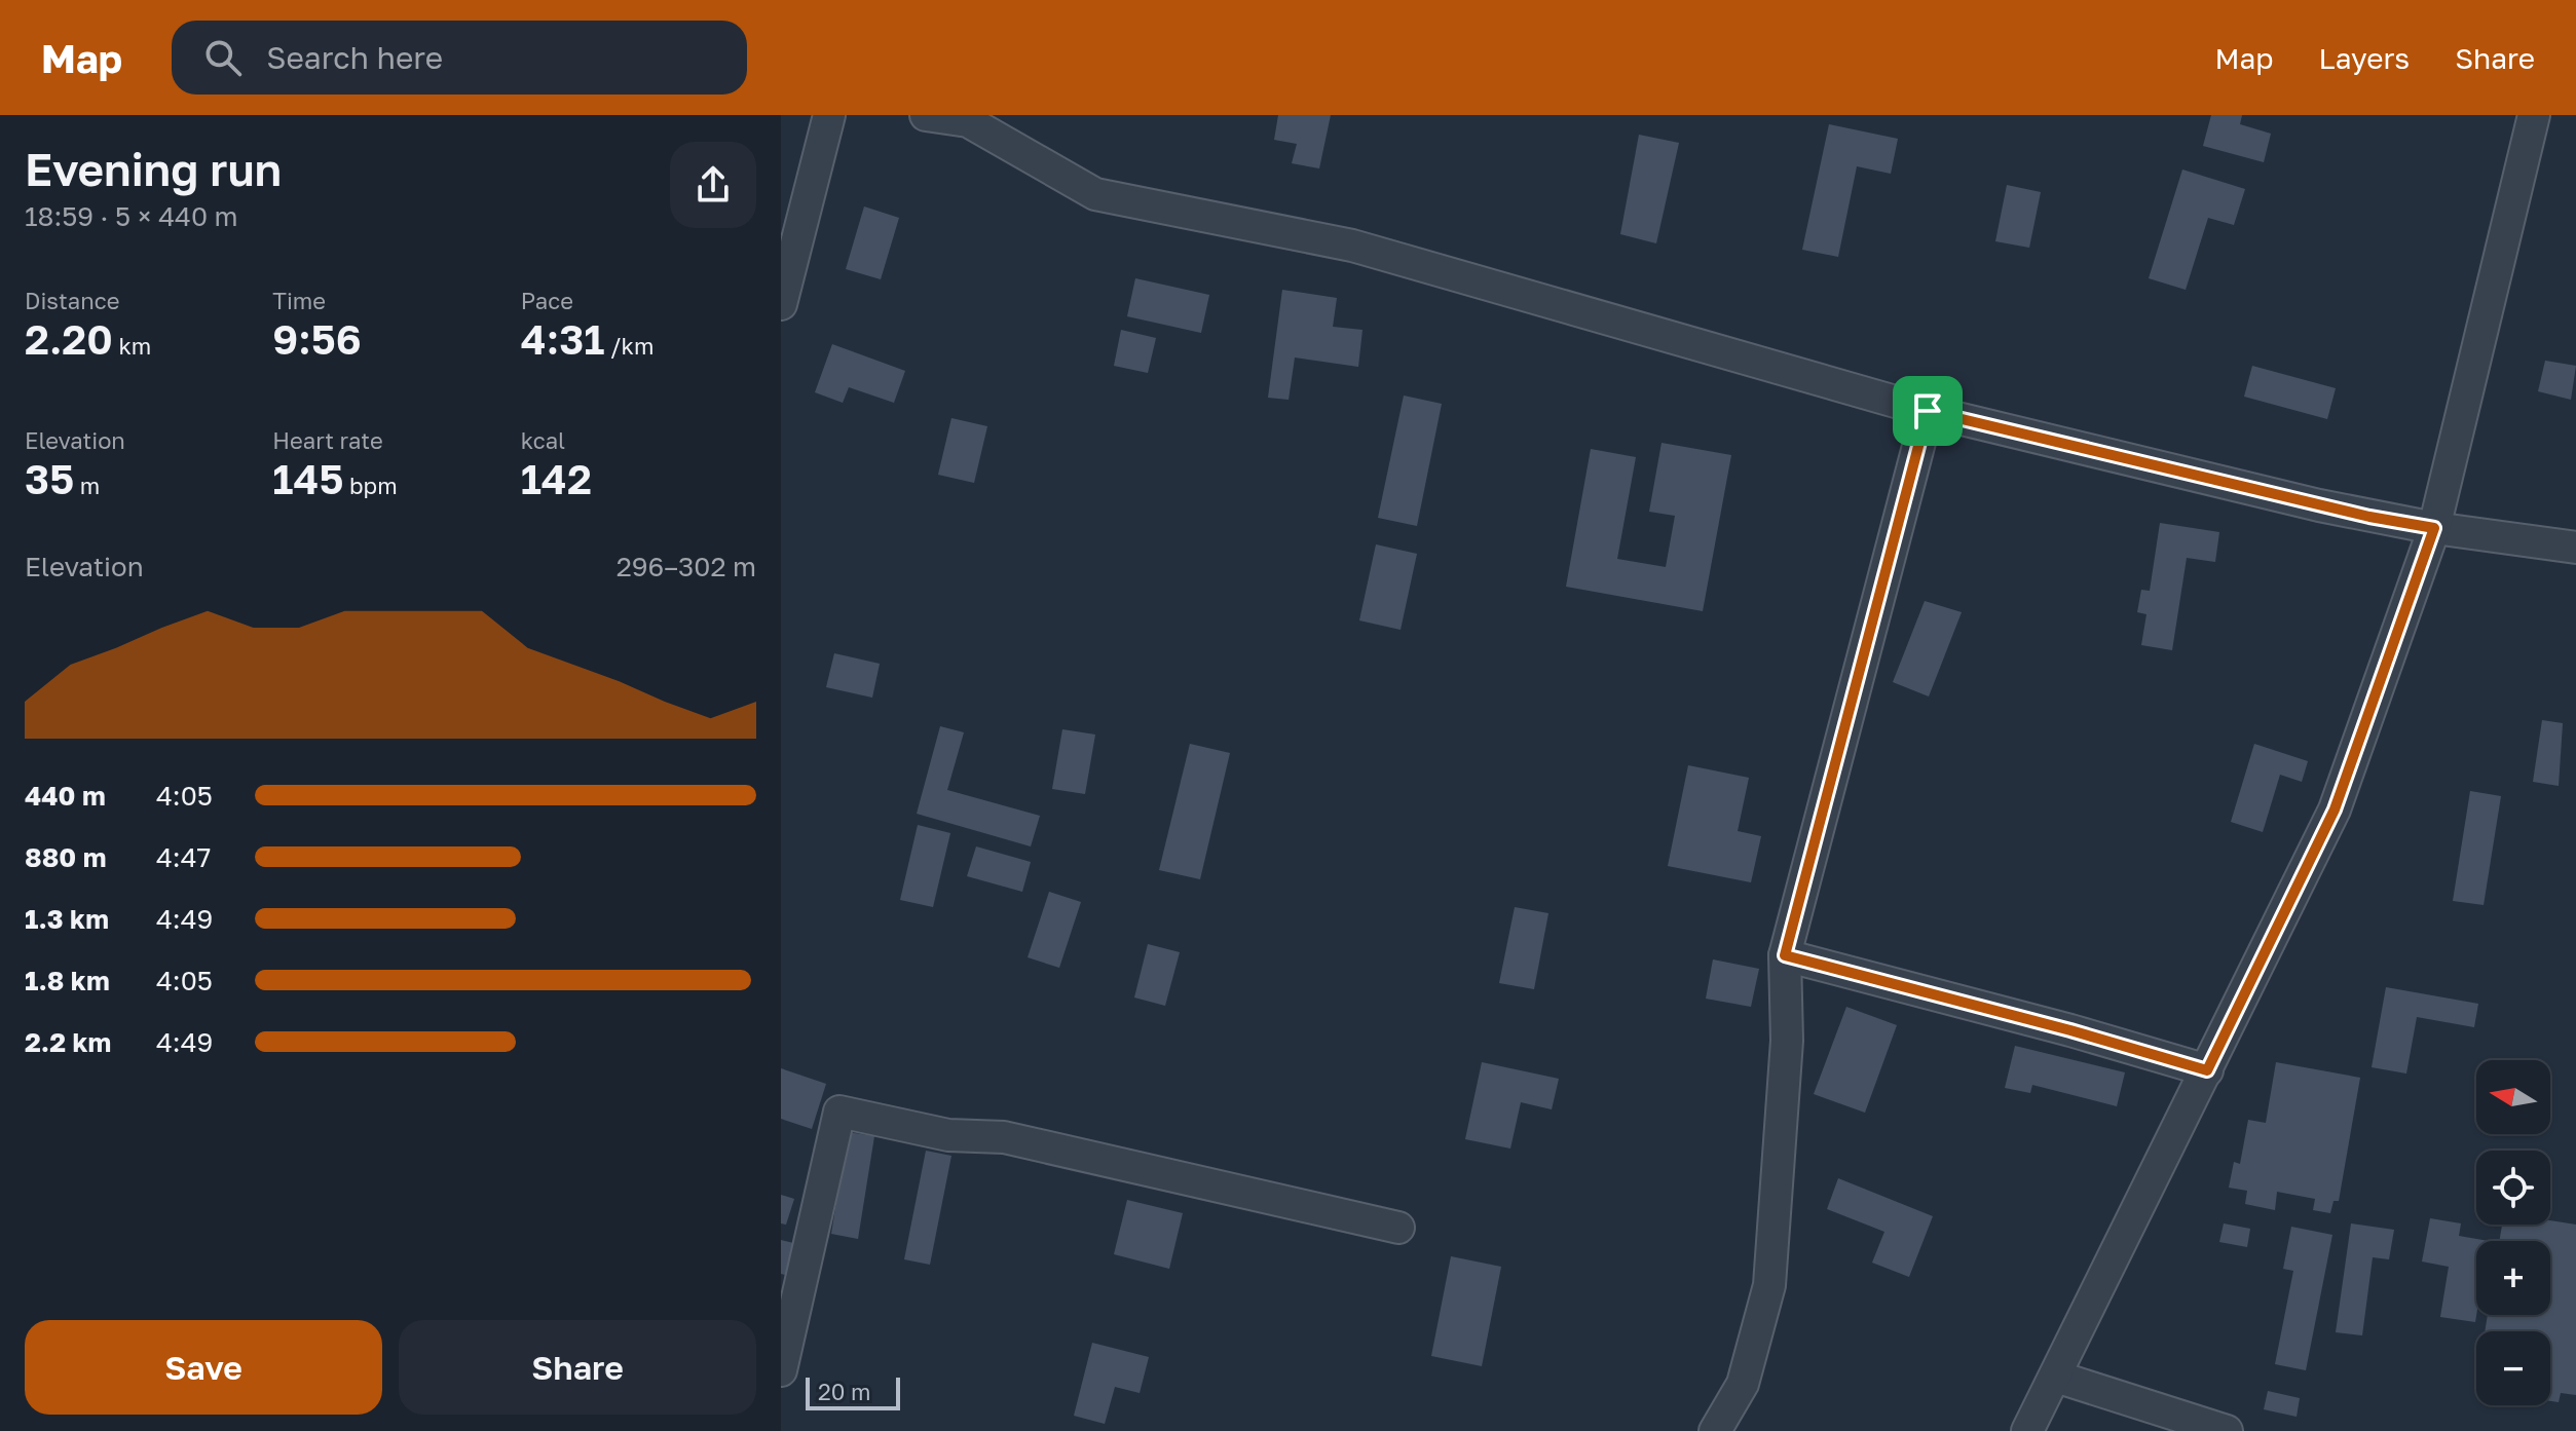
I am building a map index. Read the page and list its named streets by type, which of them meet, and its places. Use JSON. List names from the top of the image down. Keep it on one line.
{"scale_bar":"20 m","north":"left","page":{"header":"Map","search":"Search here","nav":["Map","Layers","Share"],"heading":["Evening run","18:59 · 5 × 440 m"],"stats":[["Distance","2.20 km"],["Time","9:56"],["Pace","4:31 /km"],["Elevation","35 m"],["Heart rate","145 bpm"],["kcal","142"]],"chart":["Elevation","296–302 m"],"list":[{"name":"440 m","note":"4:05"},{"name":"880 m","note":"4:47"},{"name":"1.3 km","note":"4:49"},{"name":"1.8 km","note":"4:05"},{"name":"2.2 km","note":"4:49"}],"map_buttons":["+","−"],"buttons":["Save","Share"],"scale":"20 m"}}
